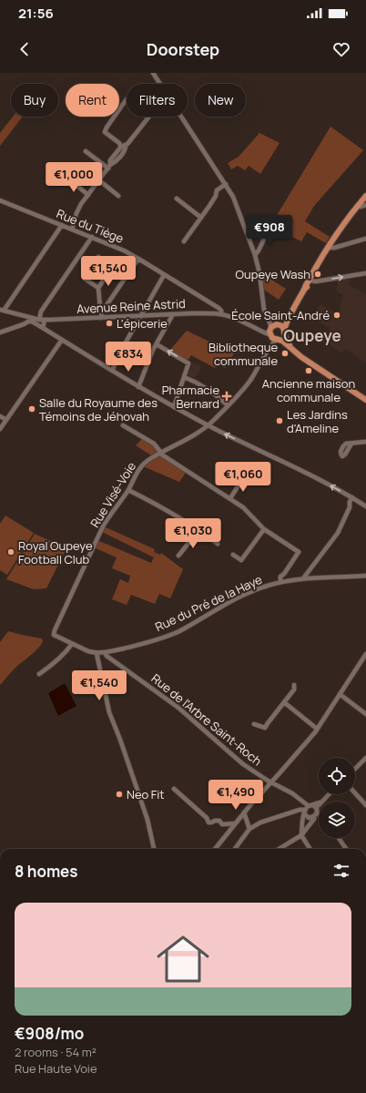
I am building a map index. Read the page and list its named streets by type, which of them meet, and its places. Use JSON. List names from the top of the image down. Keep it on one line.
{"streets":{"street":["Rue du Tiège","Avenue Reine Astrid","Rue Visé-Voie","Rue du Pré de la Haye","Rue de l'Arbre Saint-Roch"]},"crossings":[["Rue du Tiège","Avenue Reine Astrid"],["Avenue Reine Astrid","Rue Visé-Voie"],["Rue du Pré de la Haye","Rue de l'Arbre Saint-Roch"]],"districts":["Oupeye"],"places":{"other":["Oupeye Wash","École Saint-André","L'épicerie","Bibliotheque communale","Ancienne maison communale","Salle du Royaume des Témoins de Jéhovah","Les Jardins d'Ameline","Royal Oupeye Football Club","Neo Fit"],"health":["Pharmacie Bernard"]},"page":{"status":"21:56","header":"Doorstep","chip":["Buy","Rent","Filters","New"],"price":["€1,000","€908","€1,540","€834","€1,060","€1,030","€1,540","€1,490"],"heading":"8 homes","list":[{"name":"€908/mo","note":"2 rooms · 54 m² · Rue Haute Voie"}]}}
